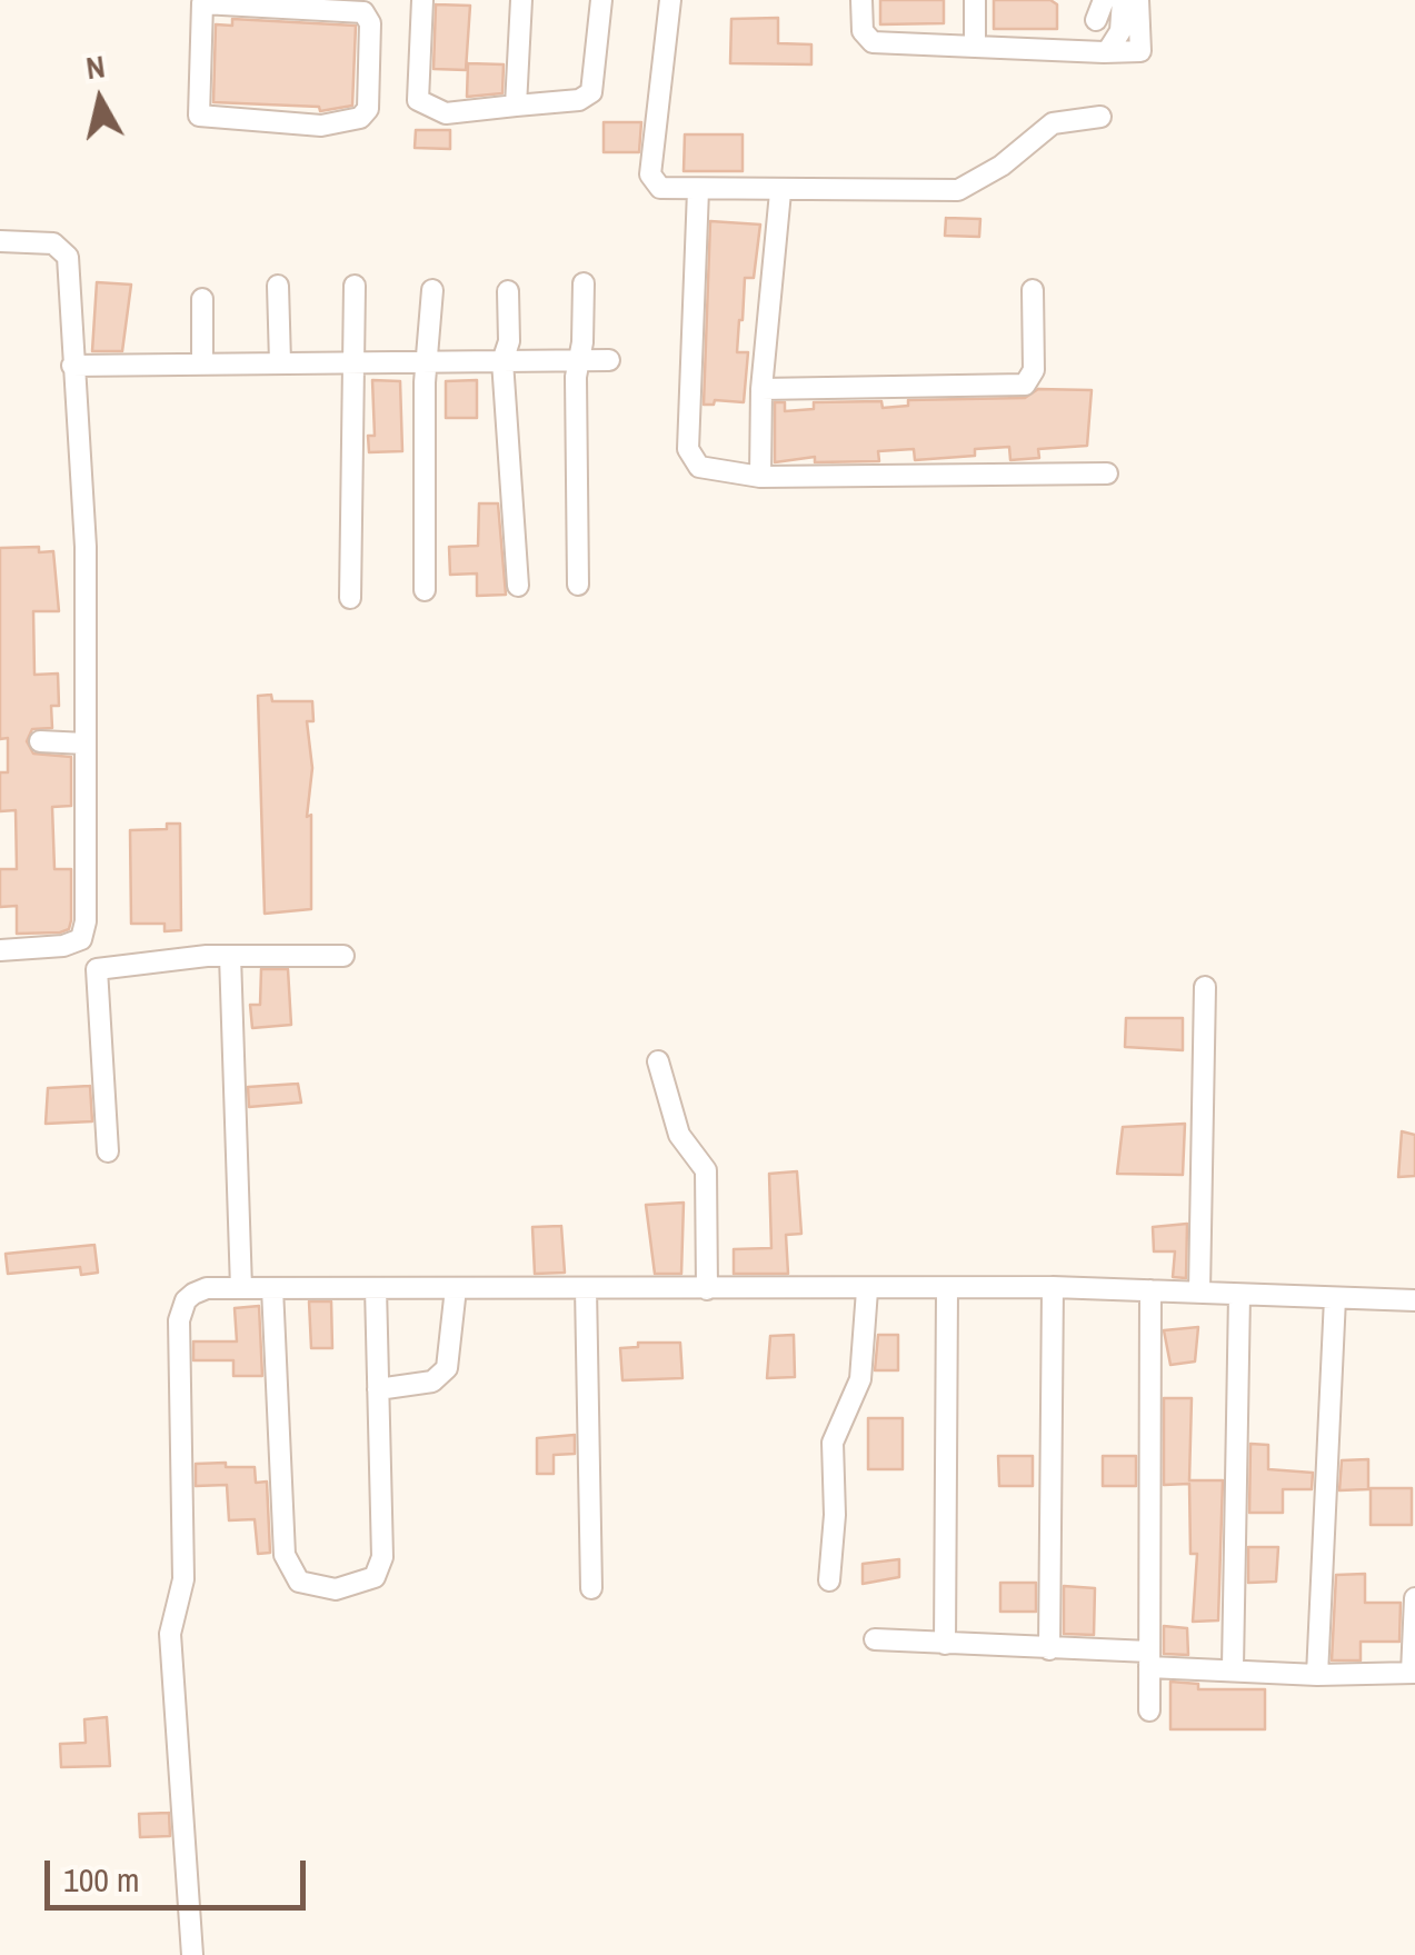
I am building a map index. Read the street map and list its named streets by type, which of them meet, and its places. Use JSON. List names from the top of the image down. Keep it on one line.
{"scale_bar":"100 m","north":"top"}
